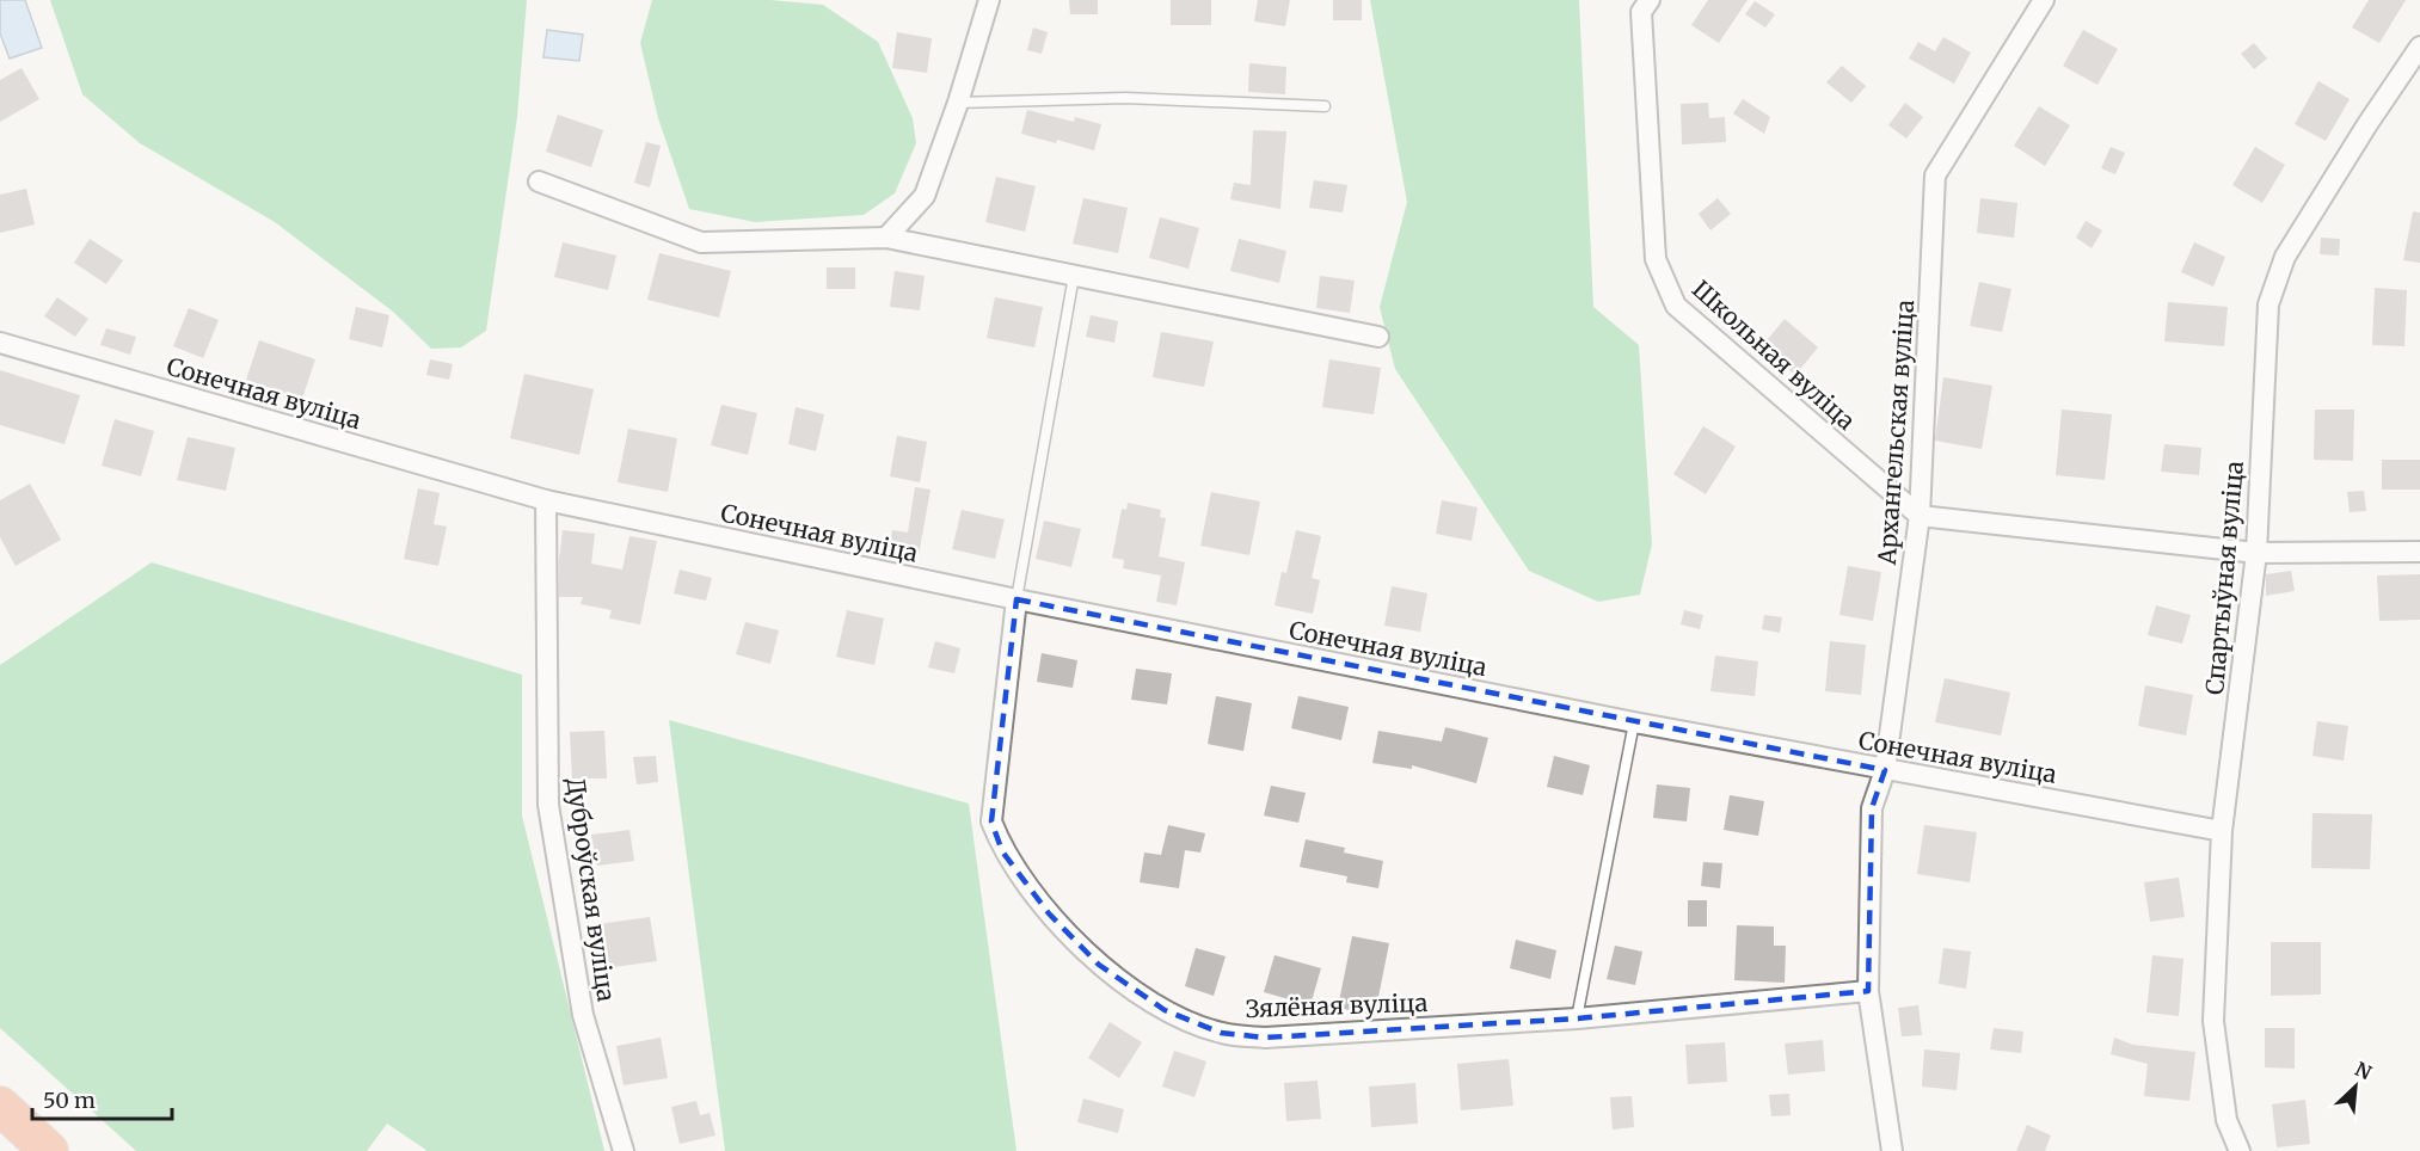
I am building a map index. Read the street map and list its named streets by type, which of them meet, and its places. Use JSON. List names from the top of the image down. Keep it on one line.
{"streets":{"street":["Школьная вуліца","Сонечная вуліца","Архангельская вуліца","Спартыўная вуліца","Дуброўская вуліца","Зялёная вуліца"]},"crossings":[["Школьная вуліца","Архангельская вуліца"],["Сонечная вуліца","Архангельская вуліца"],["Сонечная вуліца","Спартыўная вуліца"],["Сонечная вуліца","Дуброўская вуліца"],["Сонечная вуліца","Зялёная вуліца"],["Архангельская вуліца","Зялёная вуліца"]],"scale_bar":"50 m","north":"top right"}
